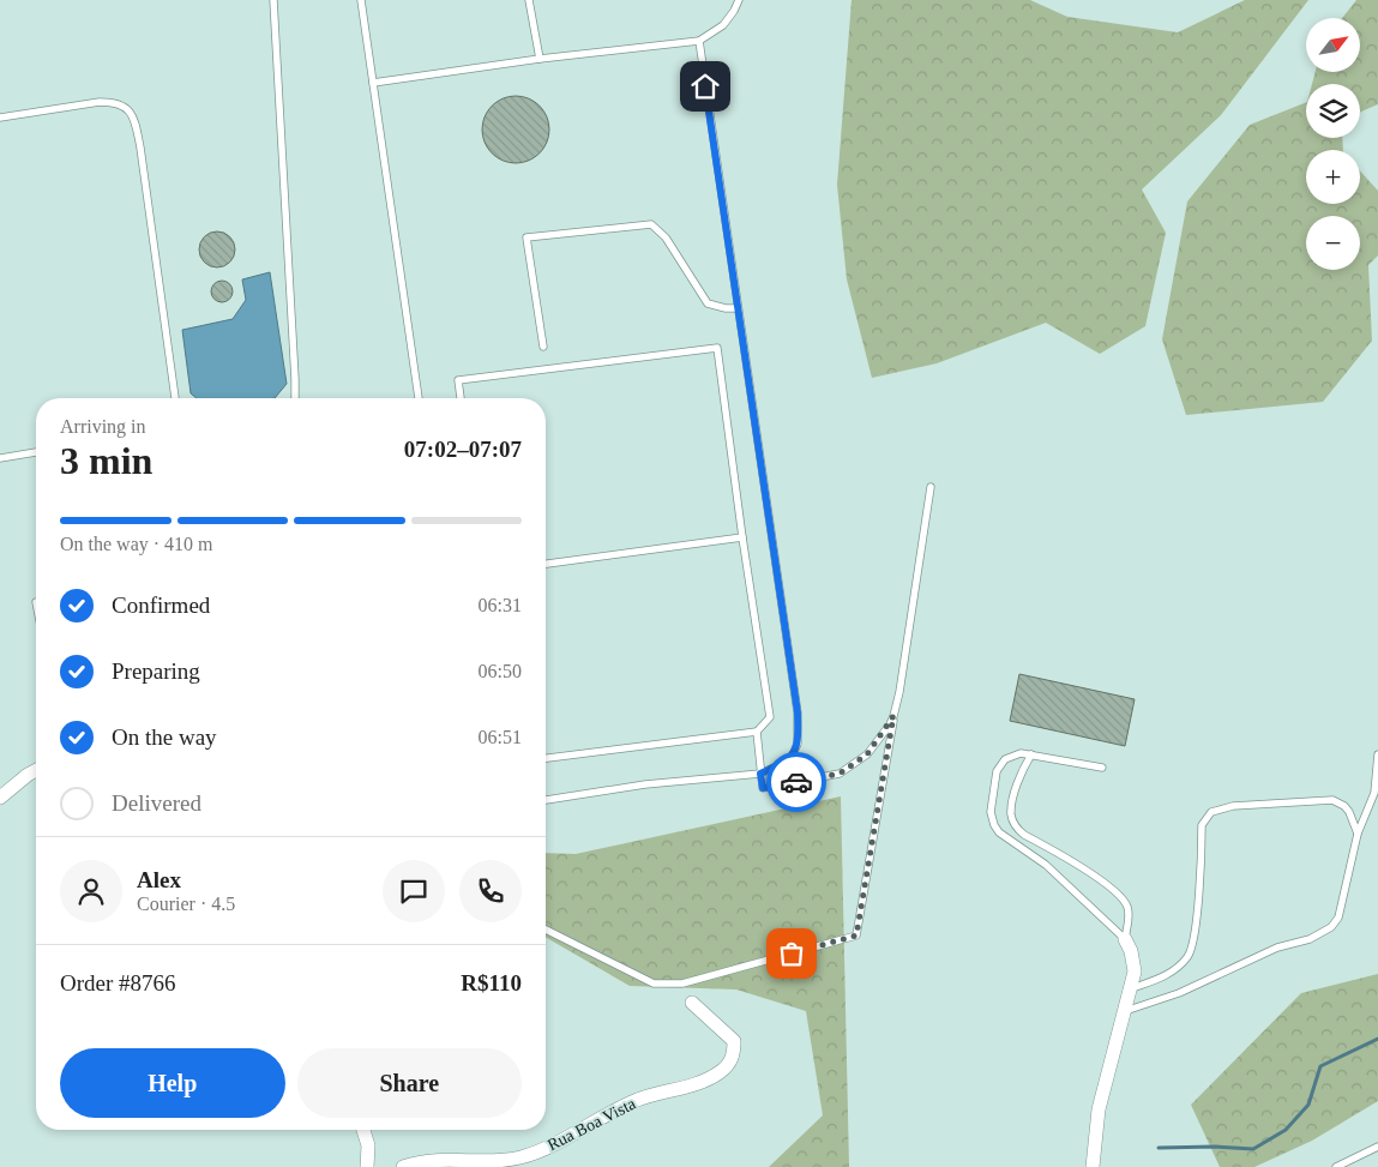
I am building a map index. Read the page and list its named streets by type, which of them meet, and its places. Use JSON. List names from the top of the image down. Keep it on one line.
{"streets":{"street":["Rua Boa Vista"]},"north":"top right","page":{"map_buttons":["+","−"],"heading":["3 min","Arriving in","07:02–07:07"],"panel":["Alex","Courier · 4.5","Order #8766","R$110"],"bar":"On the way · 410 m","list":[["Confirmed","06:31"],["Preparing","06:50"],["On the way","06:51"],"Delivered"],"buttons":["Help","Share"]}}
